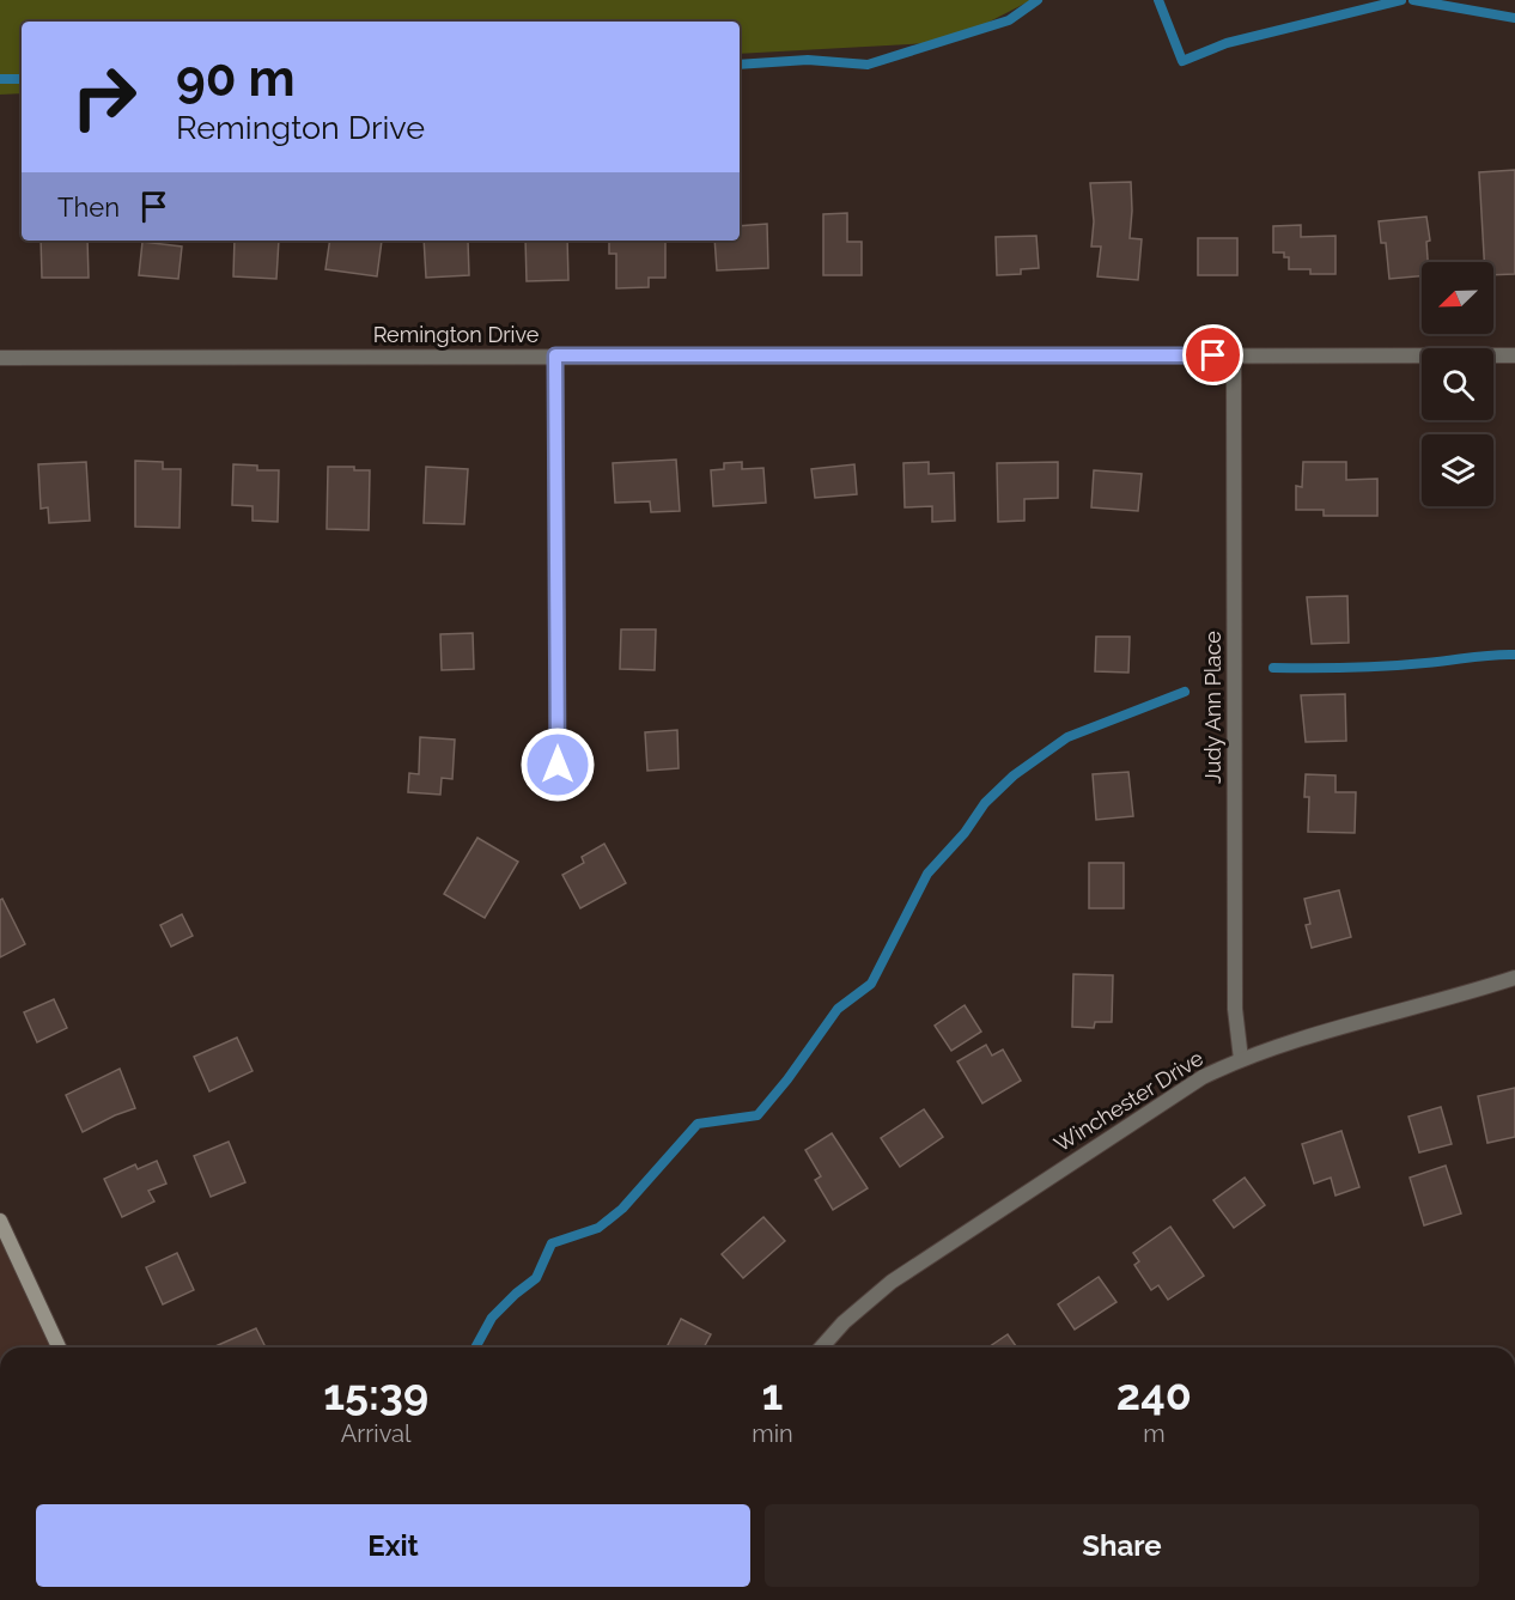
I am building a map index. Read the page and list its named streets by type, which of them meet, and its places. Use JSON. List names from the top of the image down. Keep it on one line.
{"streets":{"street":["Remington Drive","Judy Ann Place","Winchester Drive"]},"crossings":[["Remington Drive","Judy Ann Place"],["Judy Ann Place","Winchester Drive"]],"north":"bottom left","page":{"turn":["90 m","Remington Drive"],"then":"Then","eta":["15:39","Arrival","1","min","240","m"],"buttons":["Exit","Share"]}}
